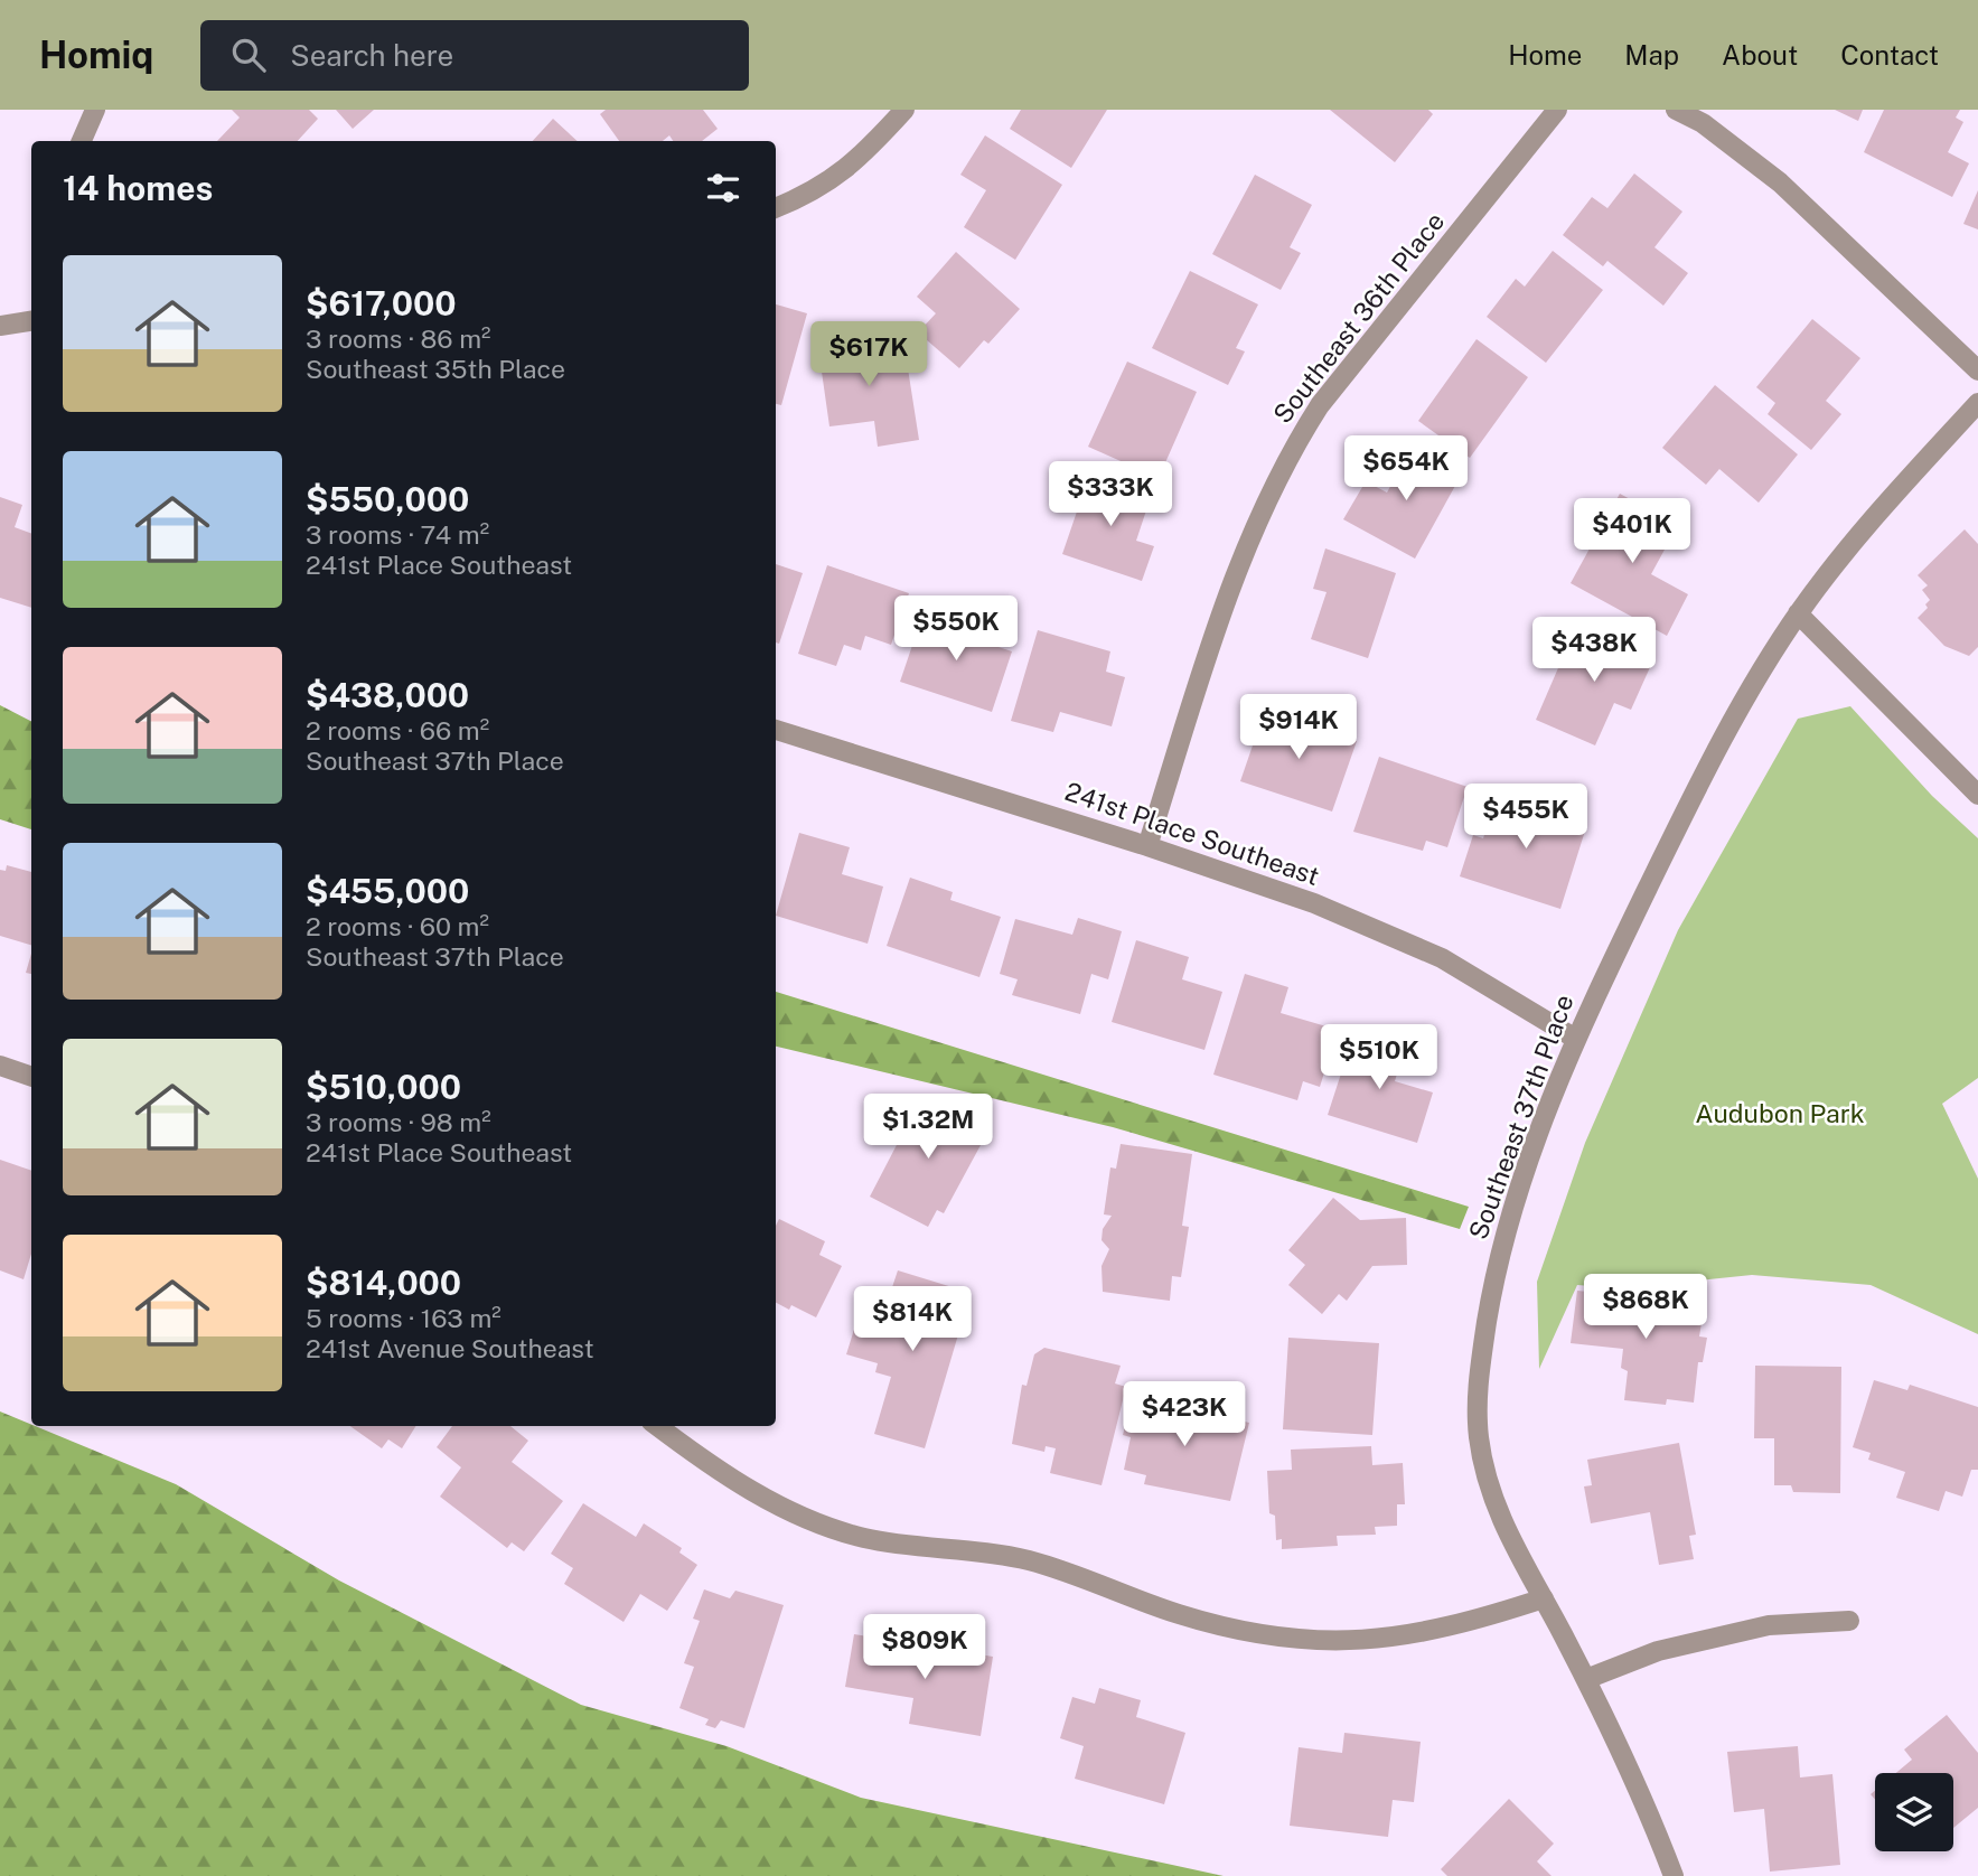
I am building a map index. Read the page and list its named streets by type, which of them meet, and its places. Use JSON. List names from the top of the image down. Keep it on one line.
{"streets":{"street":["Southeast 36th Place","241st Place Southeast","Southeast 37th Place"]},"crossings":[["Southeast 36th Place","241st Place Southeast"],["241st Place Southeast","Southeast 37th Place"]],"parks":["Audubon Park"],"page":{"header":"Homiq","search":"Search here","nav":["Home","Map","About","Contact"],"heading":"14 homes","list":[{"name":"$617,000","note":"3 rooms · 86 m² · Southeast 35th Place"},{"name":"$550,000","note":"3 rooms · 74 m² · 241st Place Southeast"},{"name":"$438,000","note":"2 rooms · 66 m² · Southeast 37th Place"},{"name":"$455,000","note":"2 rooms · 60 m² · Southeast 37th Place"},{"name":"$510,000","note":"3 rooms · 98 m² · 241st Place Southeast"},{"name":"$814,000","note":"5 rooms · 163 m² · 241st Avenue Southeast"}],"price":["$617K","$654K","$333K","$401K","$550K","$438K","$914K","$455K","$510K","$1.32M","$868K","$814K","$423K","$809K"]}}
